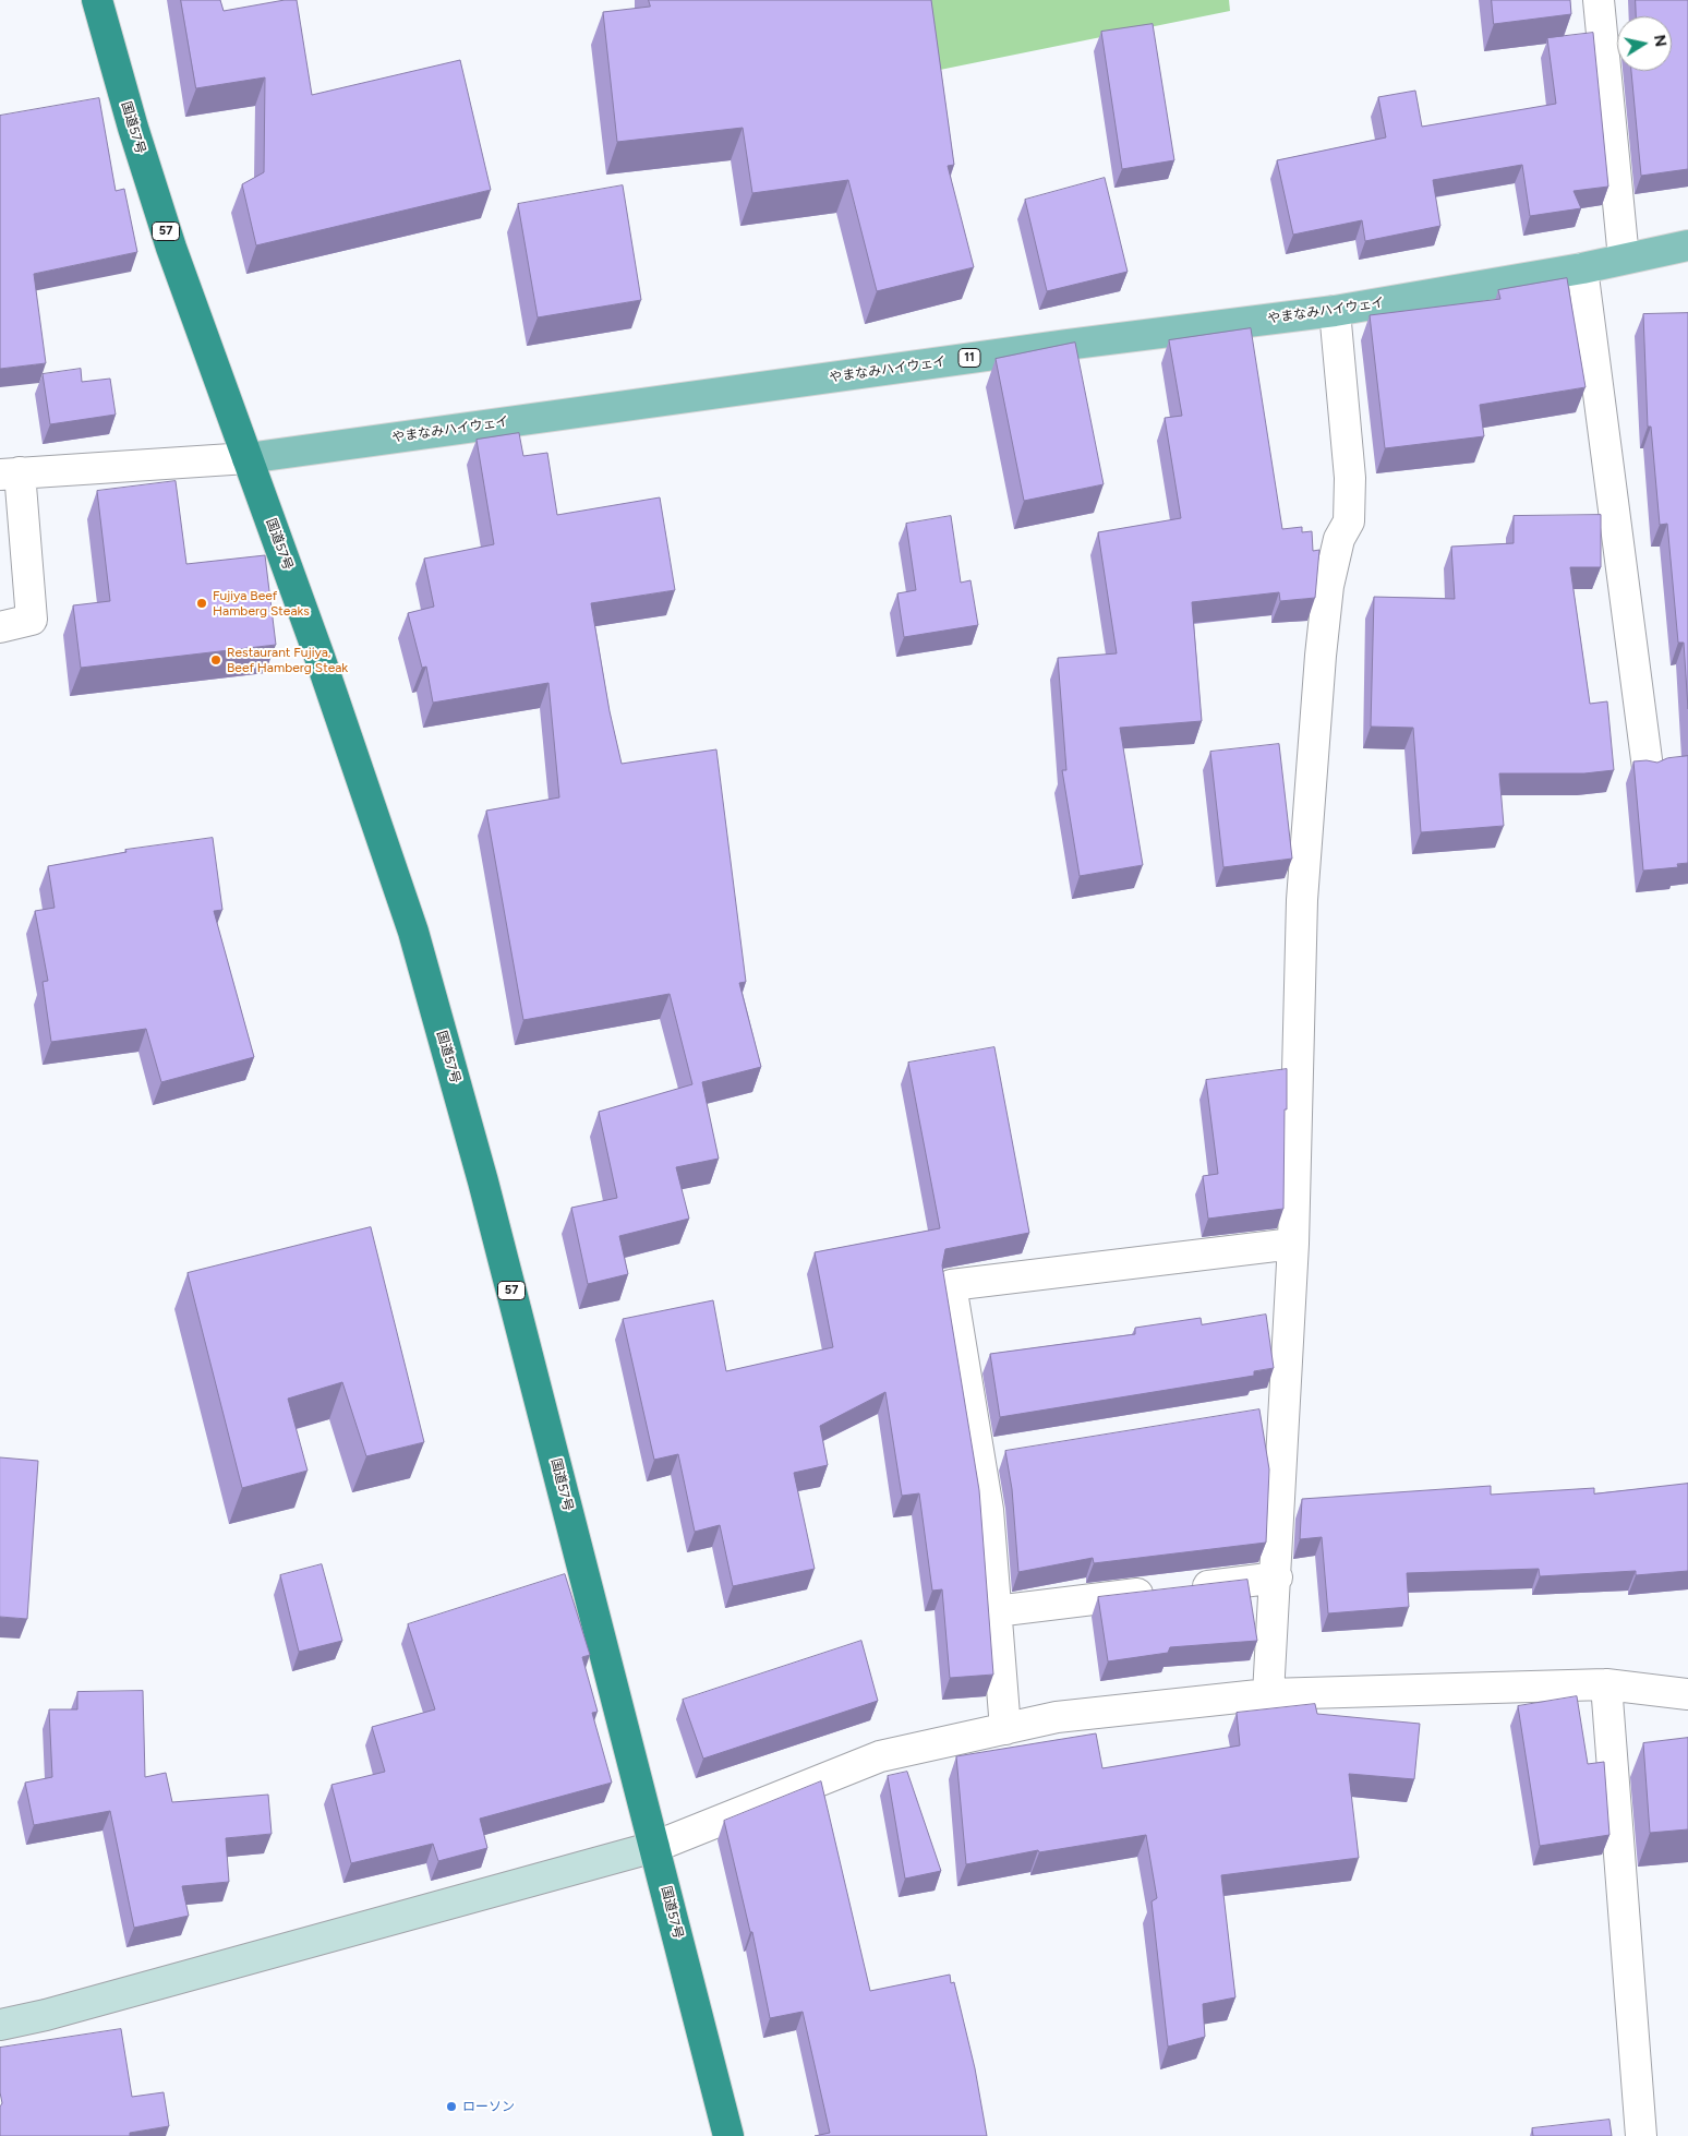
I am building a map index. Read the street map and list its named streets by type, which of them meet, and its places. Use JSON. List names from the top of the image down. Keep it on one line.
{"streets":{"highway":["国道57号","57"],"main road":["やまなみハイウェイ","11"]},"crossings":[["国道57号","やまなみハイウェイ"]],"places":["Fujiya Beef Hamberg Steaks","Restaurant Fujiya, Beef Hamberg Steak","ローソン"],"north":"right"}
